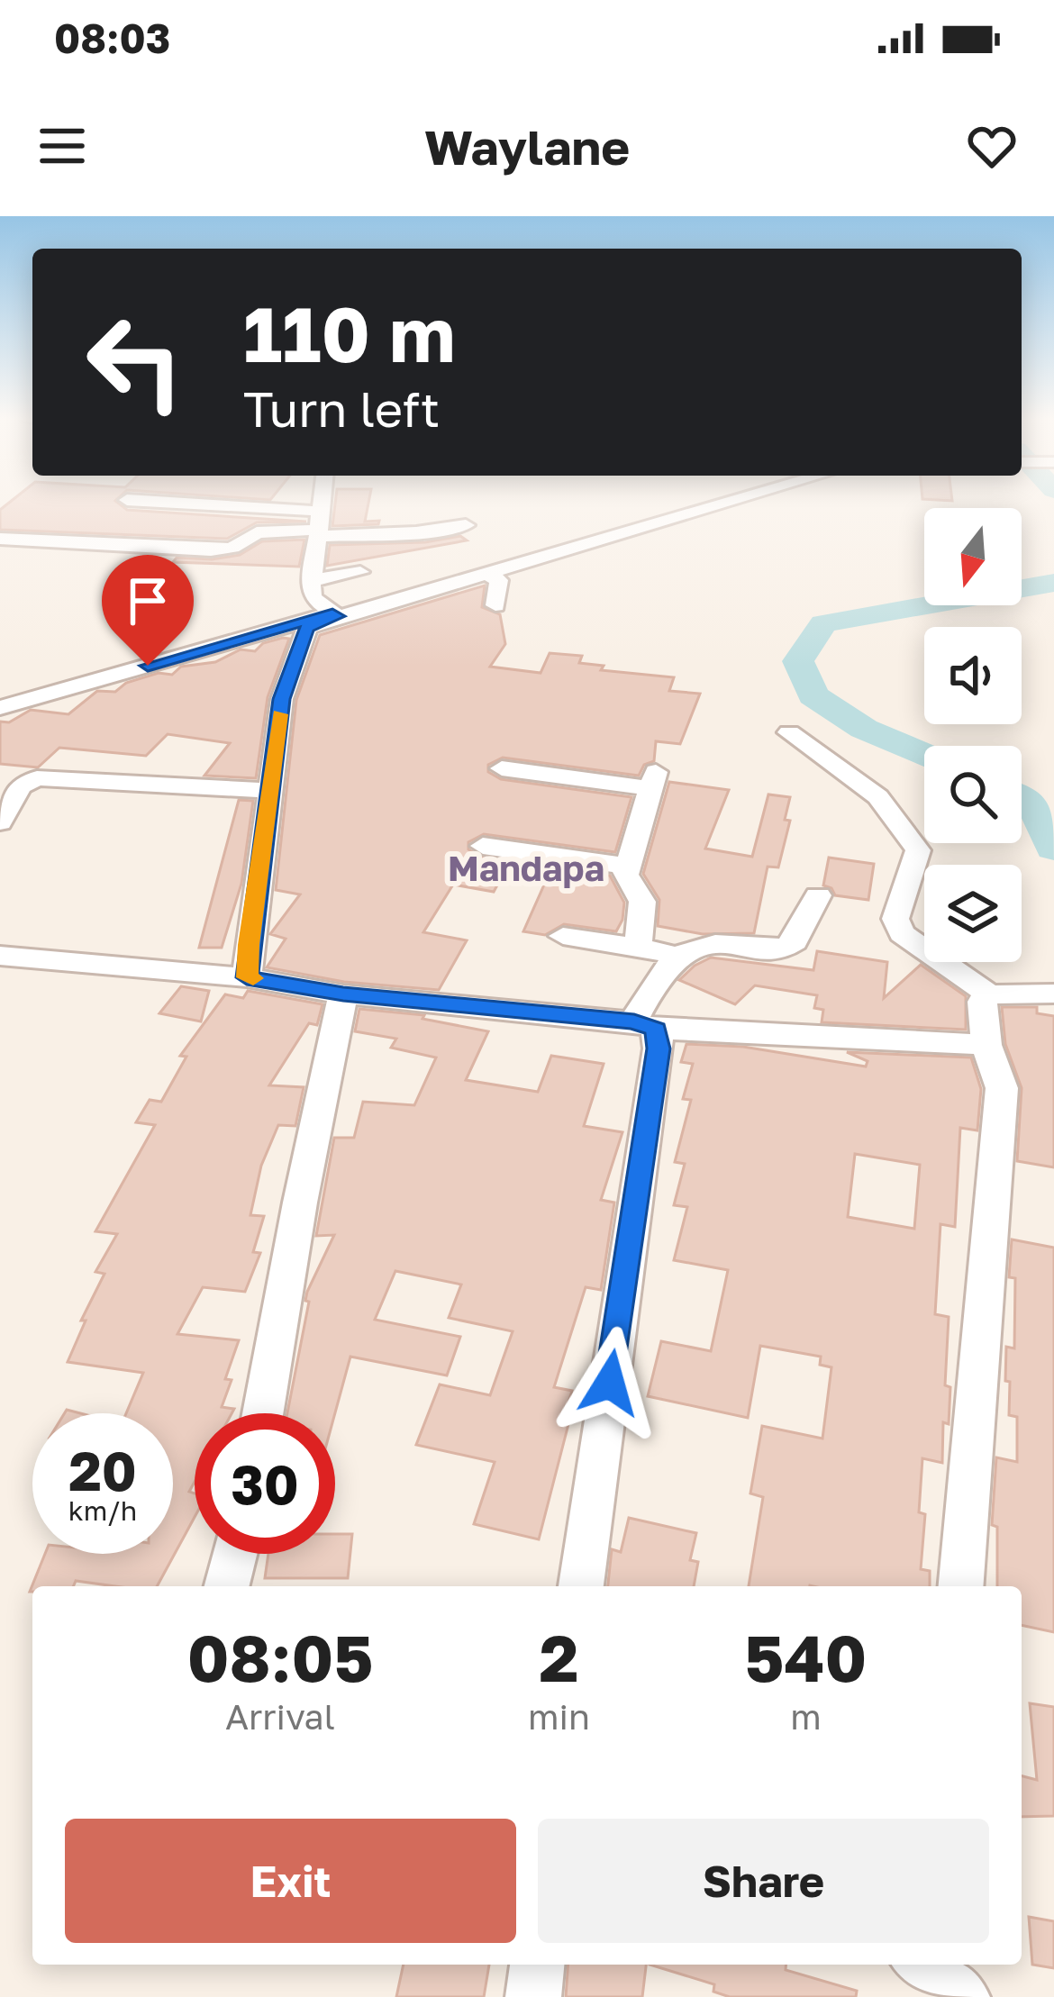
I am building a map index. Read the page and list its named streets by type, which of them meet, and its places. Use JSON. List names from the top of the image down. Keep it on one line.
{"districts":["Mandapa"],"north":"bottom","page":{"status":"08:03","header":"Waylane","turn":["110 m","Turn left"],"speed":"20 km/h","limit":"30","eta":["08:05","Arrival","2","min","540","m"],"buttons":["Exit","Share"]}}
